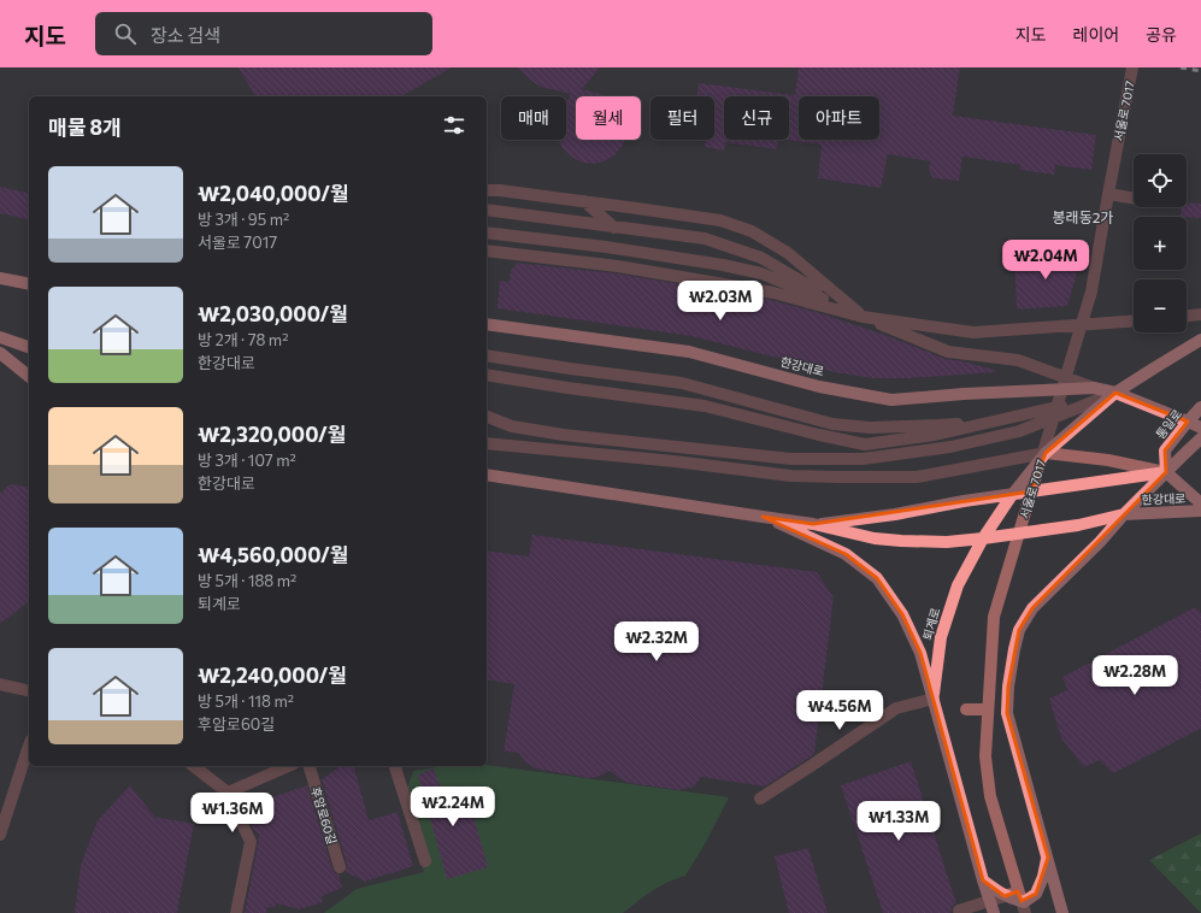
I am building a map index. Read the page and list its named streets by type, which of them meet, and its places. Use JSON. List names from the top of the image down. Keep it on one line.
{"streets":{"main road":["한강대로","통일로","퇴계로"],"street":["서울로 7017","후암로60길"]},"crossings":[["한강대로","통일로"],["한강대로","퇴계로"]],"districts":["봉래동2가"],"page":{"header":"지도","search":"장소 검색","nav":["지도","레이어","공유"],"chip":["매매","월세","필터","신규","아파트"],"heading":"매물 8개","map_buttons":["+","−"],"list":[{"name":"₩2,040,000/월","note":"방 3개 · 95 m² · 서울로 7017"},{"name":"₩2,030,000/월","note":"방 2개 · 78 m² · 한강대로"},{"name":"₩2,320,000/월","note":"방 3개 · 107 m² · 한강대로"},{"name":"₩4,560,000/월","note":"방 5개 · 188 m² · 퇴계로"},{"name":"₩2,240,000/월","note":"방 5개 · 118 m² · 후암로60길"}],"price":["₩2.04M","₩2.03M","₩2.32M","₩2.28M","₩4.56M","₩2.24M","₩1.36M","₩1.33M"]}}
